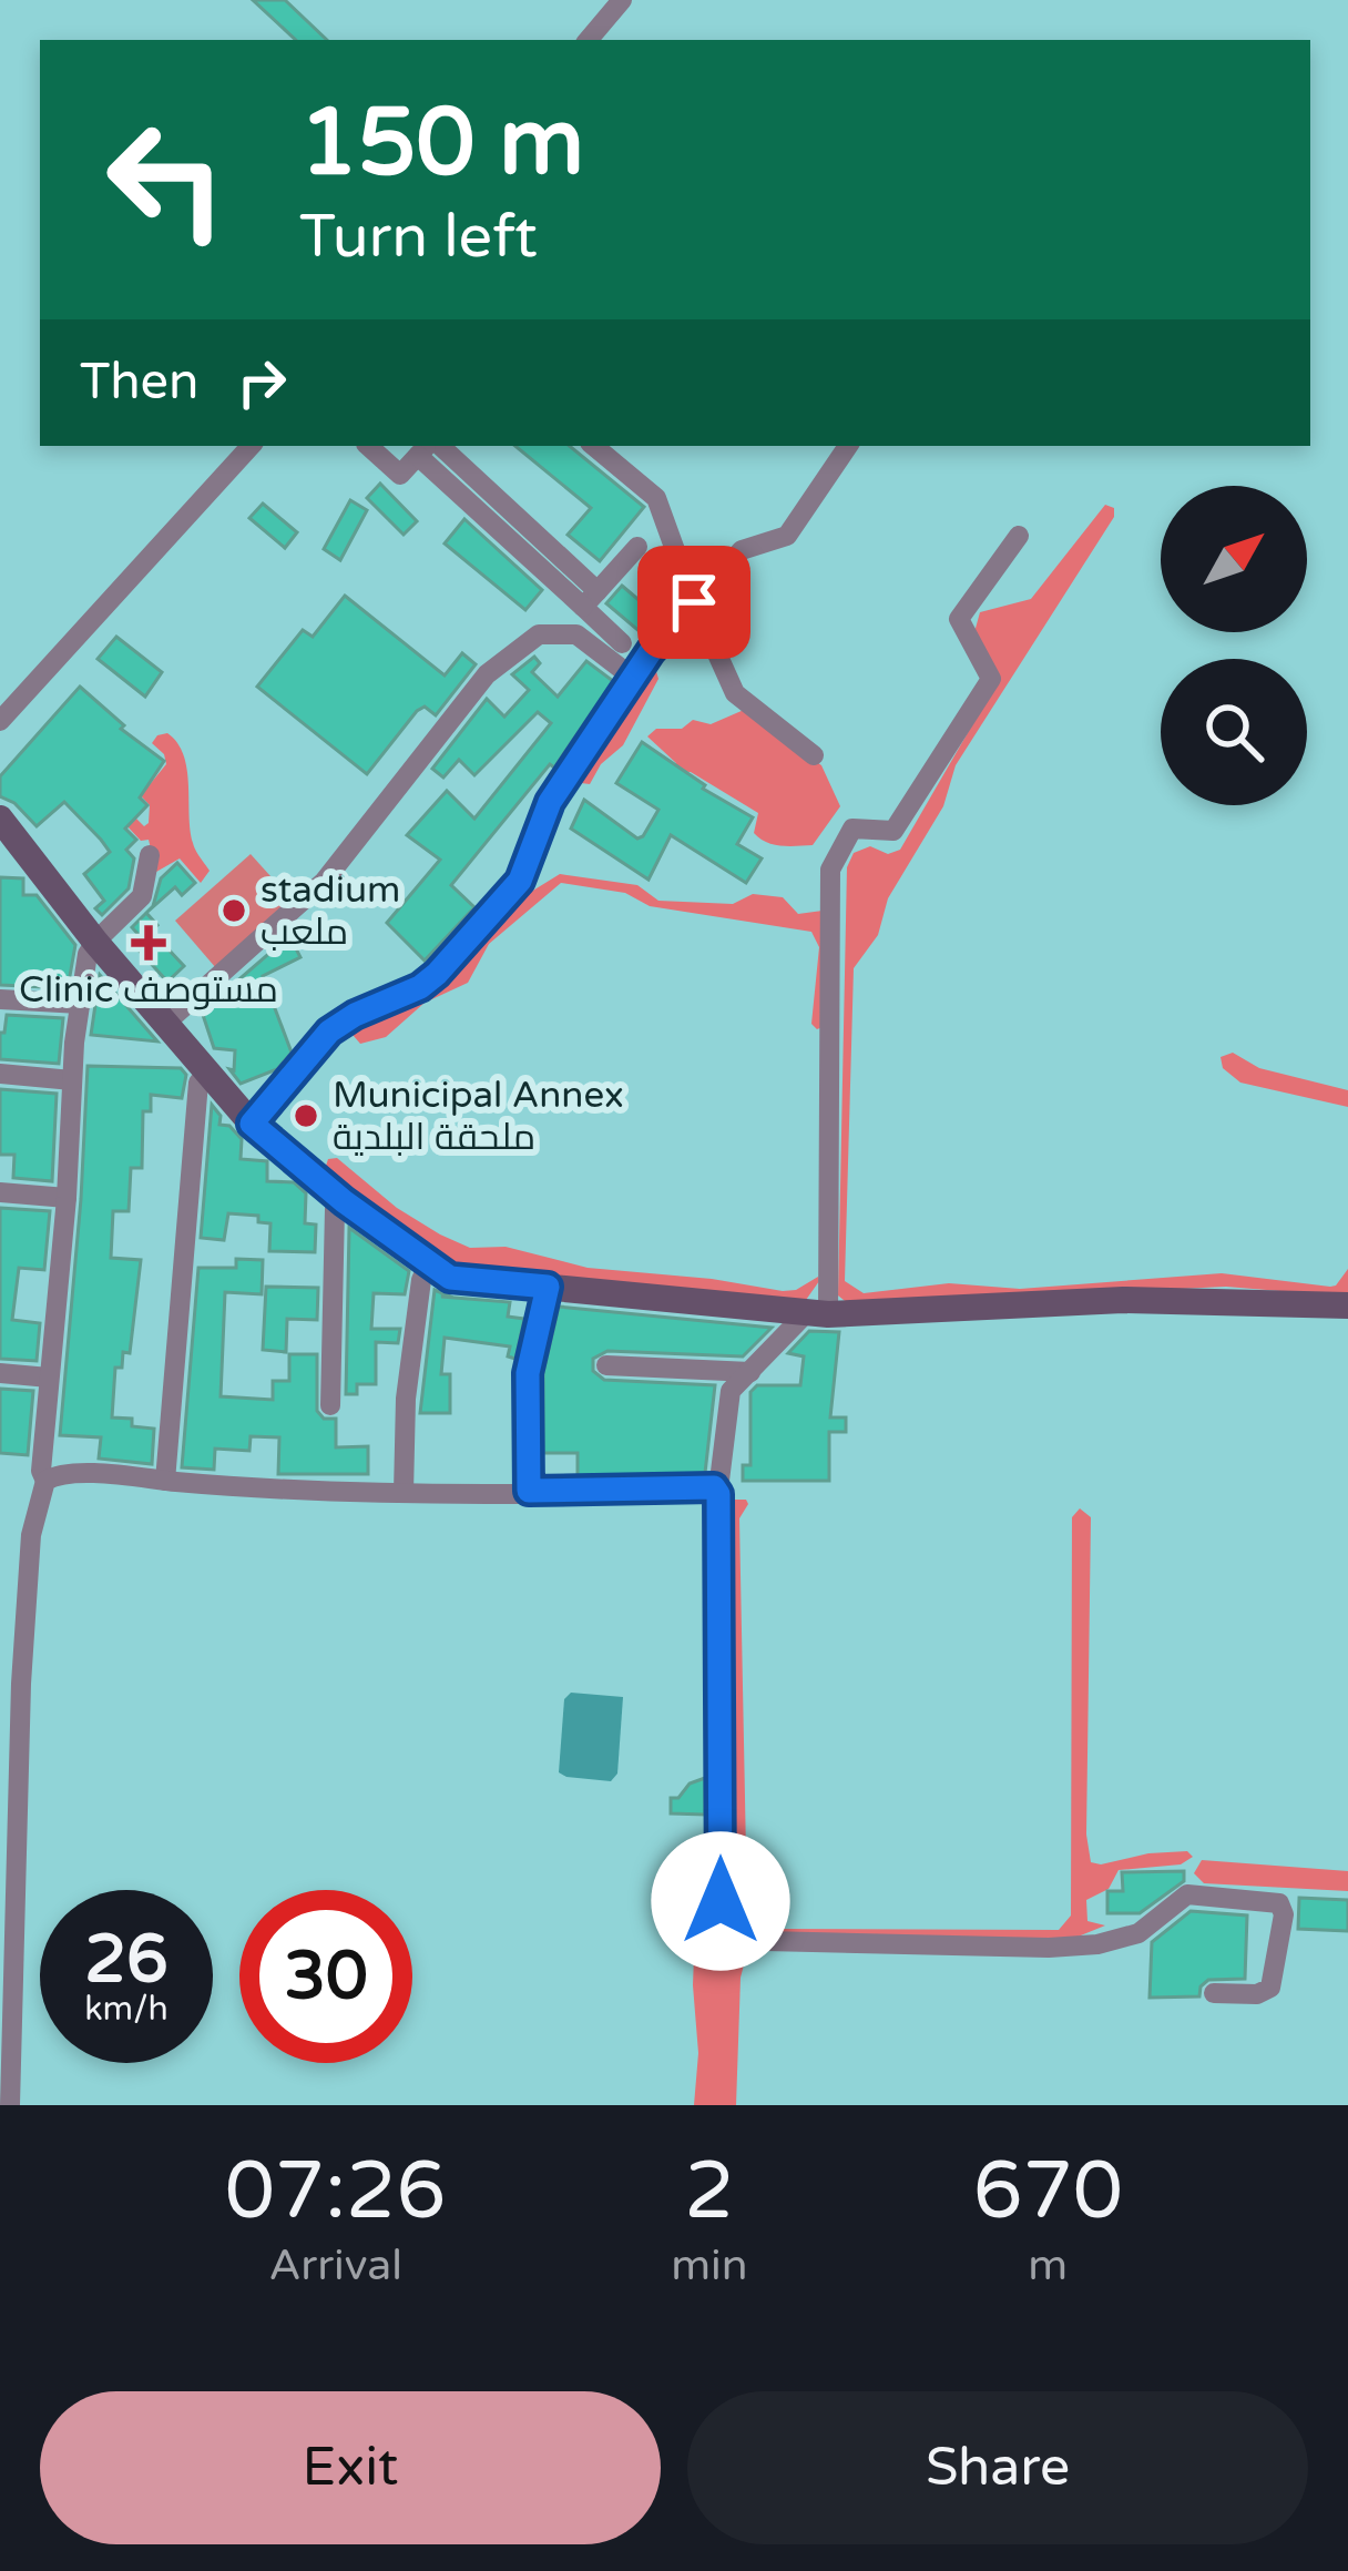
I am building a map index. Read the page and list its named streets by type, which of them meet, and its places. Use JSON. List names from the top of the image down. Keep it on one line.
{"places":{"other":["stadium ملعب","Municipal Annex ملحقة البلدية"],"health":["Clinic مستوصف"]},"north":"top right","page":{"turn":["150 m","Turn left"],"then":"Then","speed":"26 km/h","limit":"30","eta":["07:26","Arrival","2","min","670","m"],"buttons":["Exit","Share"]}}
